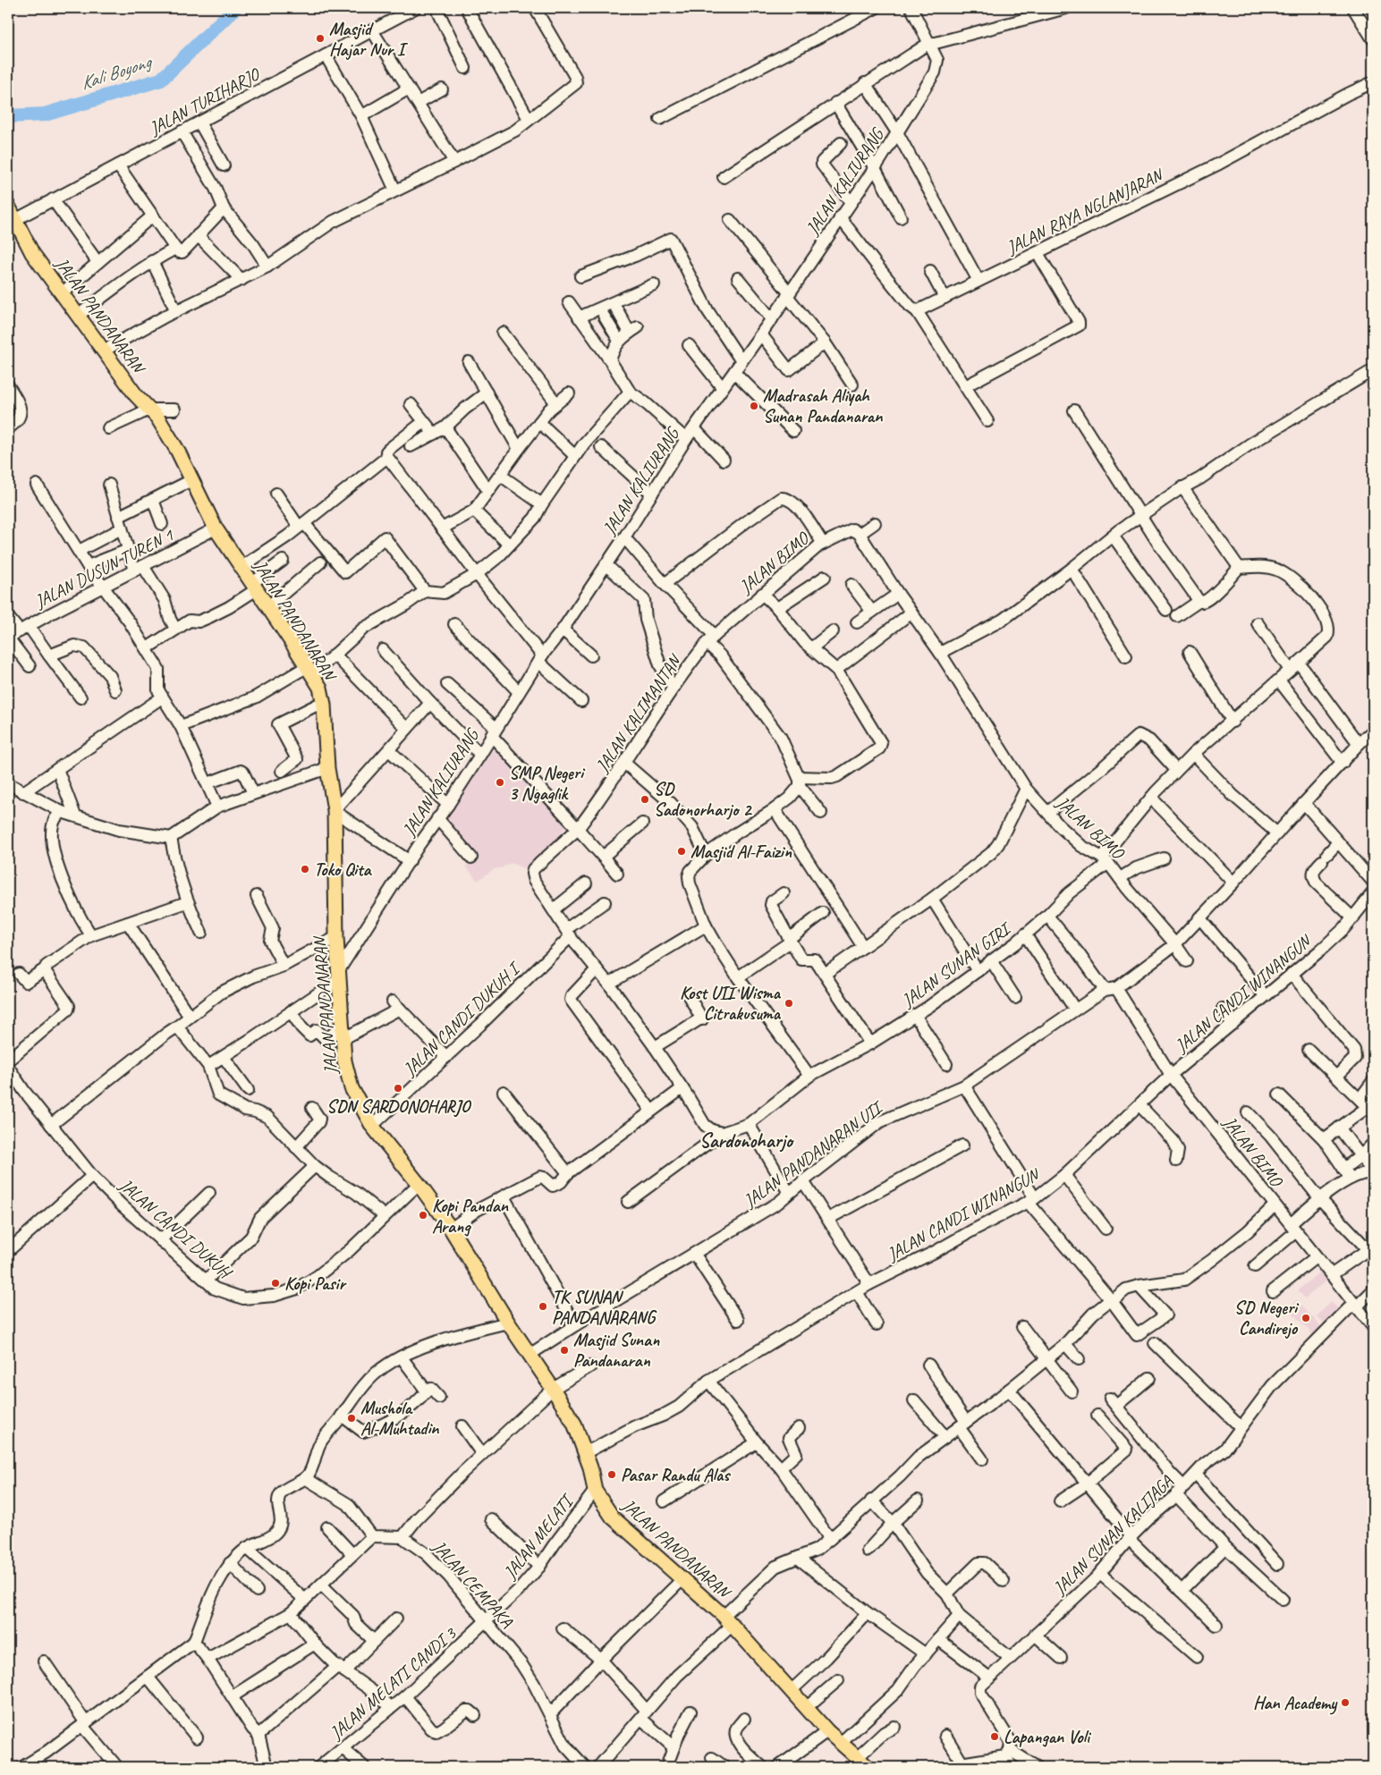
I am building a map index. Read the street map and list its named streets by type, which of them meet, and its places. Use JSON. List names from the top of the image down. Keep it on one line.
{"streets":{"main road":["JALAN PANDANARAN"],"street":["JALAN TURIHARJO","JALAN KALIURANG","JALAN RAYA NGLANJARAN","JALAN BIMO","JALAN DUSUN TUREN 1","JALAN KALIMANTAN","JALAN SUNAN GIRI","JALAN CANDI WINANGUN","JALAN CANDI DUKUH I","JALAN PANDANARAN UII","JALAN CANDI DUKUH","JALAN SUNAN KALIJAGA","JALAN MELATI","JALAN CEMPAKA","JALAN MELATI CANDI 3"]},"crossings":[["JALAN TURIHARJO","JALAN PANDANARAN"],["JALAN KALIURANG","JALAN PANDANARAN"],["JALAN PANDANARAN","JALAN DUSUN TUREN 1"],["JALAN PANDANARAN","JALAN CANDI WINANGUN"],["JALAN PANDANARAN","JALAN CANDI DUKUH I"],["JALAN PANDANARAN","JALAN PANDANARAN UII"],["JALAN PANDANARAN","JALAN CANDI DUKUH"],["JALAN PANDANARAN","JALAN MELATI"],["JALAN BIMO","JALAN KALIMANTAN"],["JALAN BIMO","JALAN SUNAN GIRI"],["JALAN BIMO","JALAN CANDI WINANGUN"],["JALAN BIMO","JALAN PANDANARAN UII"],["JALAN BIMO","JALAN SUNAN KALIJAGA"],["JALAN MELATI","JALAN CEMPAKA"],["JALAN MELATI","JALAN MELATI CANDI 3"],["JALAN CEMPAKA","JALAN MELATI CANDI 3"]],"districts":["Sardonoharjo"],"water":["Kali Boyong"],"places":["Masjid Hajar Nur I","Madrasah Aliyah Sunan Pandanaran","SMP Negeri 3 Ngaglik","SD Sadonorharjo 2","Masjid Al-Faizin","Toko Qita","Kost UII Wisma Citrakusuma","SDN SARDONOHARJO","Kopi Pandan Arang","Kopi Pasir","TK SUNAN PANDANARANG","SD Negeri Candirejo","Masjid Sunan Pandanaran","Mushola Al-Muhtadin","Pasar Randu Alas","Han Academy","Lapangan Voli"]}
